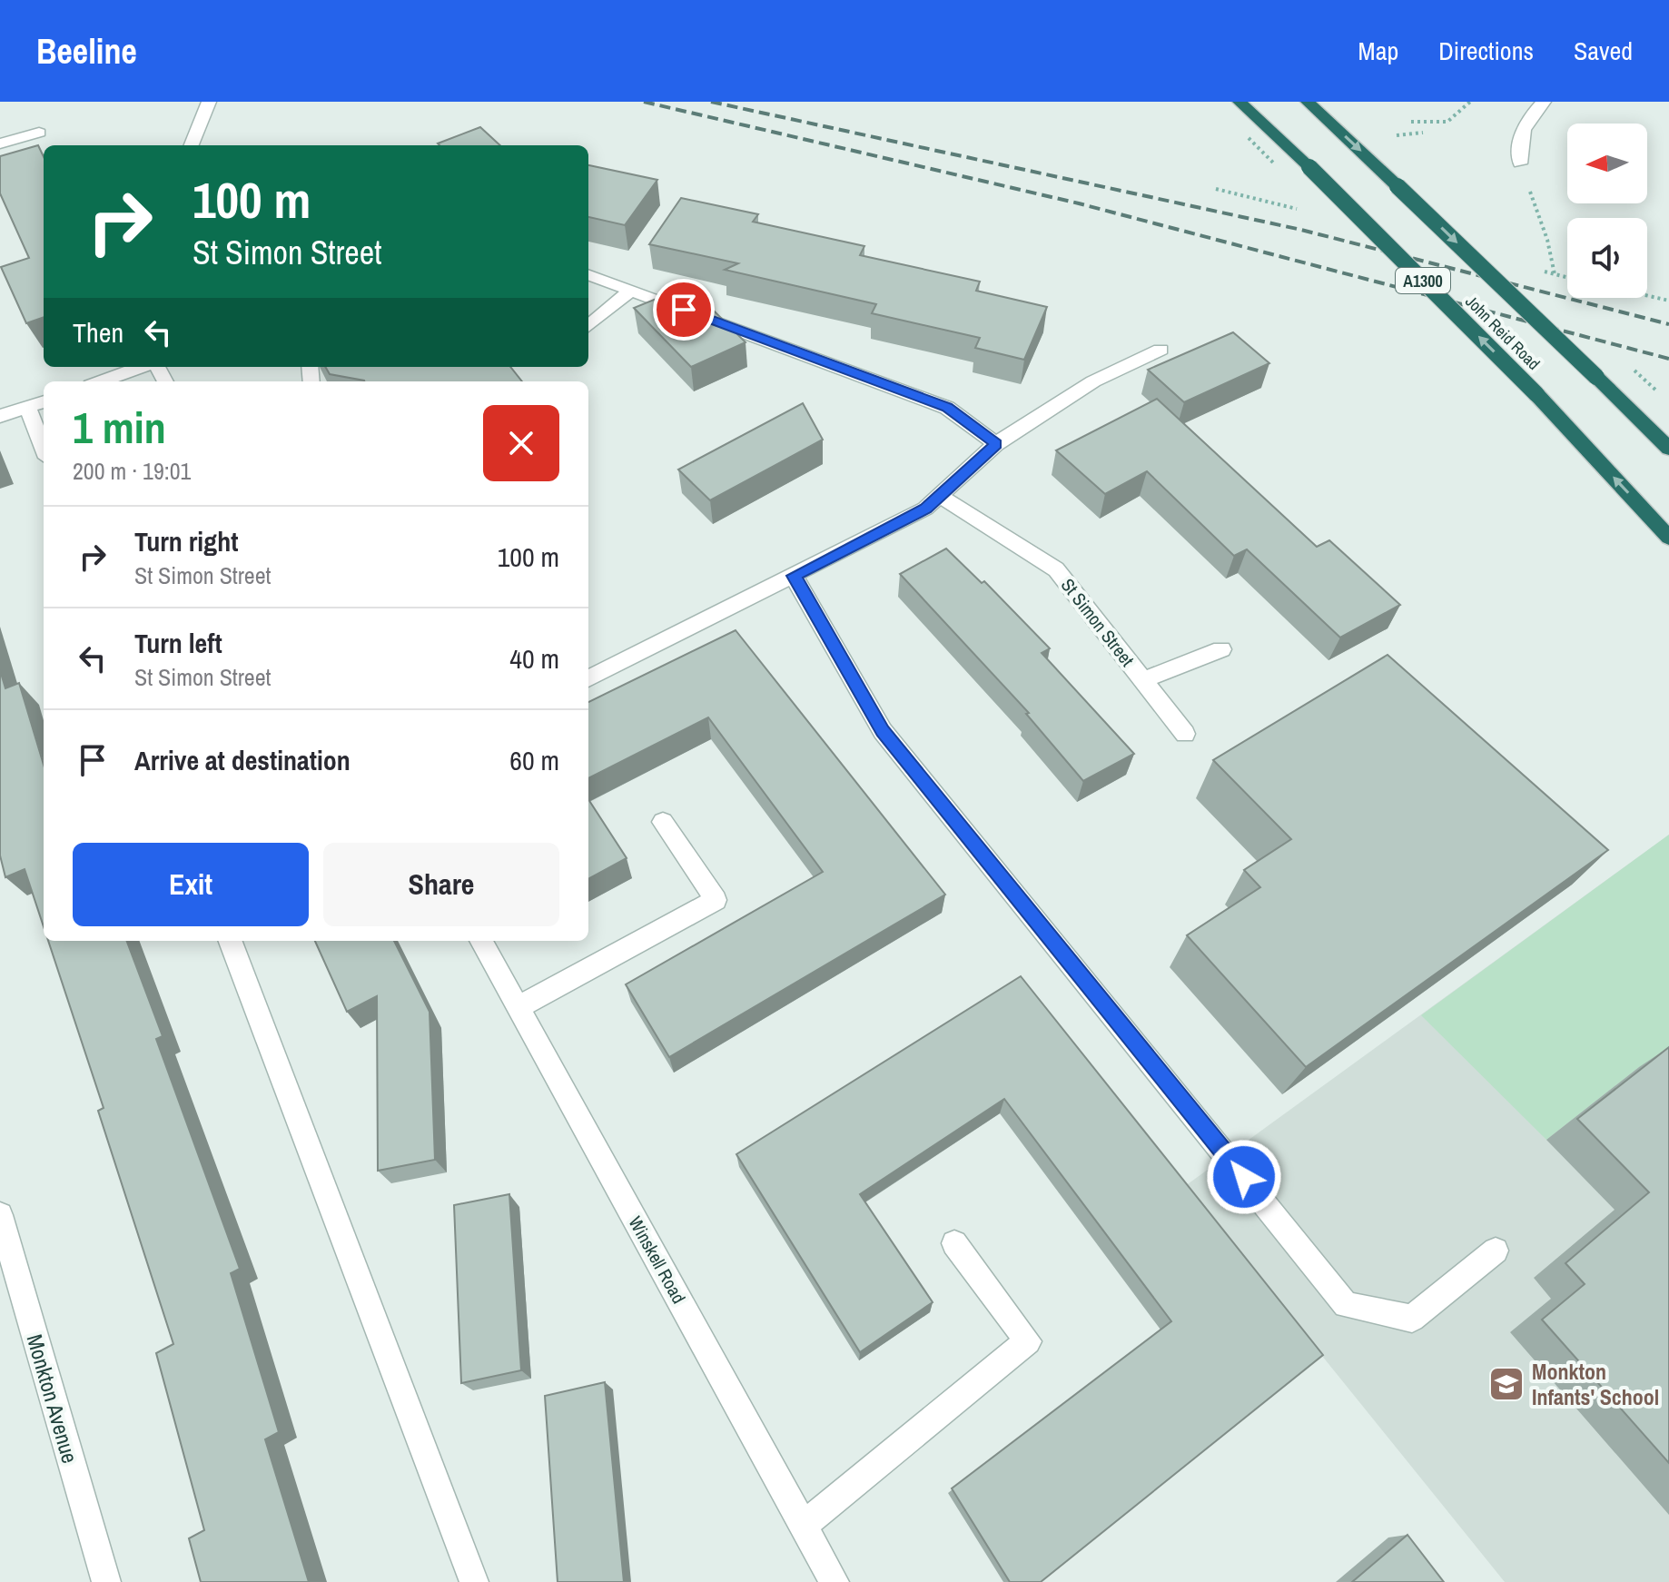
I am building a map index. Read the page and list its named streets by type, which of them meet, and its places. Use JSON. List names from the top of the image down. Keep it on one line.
{"streets":{"highway":["A1300","John Reid Road"],"street":["St Simon Street","Winskell Road","Monkton Avenue"]},"places":{"school or university":["Monkton Infants' School"]},"north":"left","page":{"header":"Beeline","nav":["Map","Directions","Saved"],"turn":["100 m","St Simon Street"],"then":"Then","heading":["1 min","200 m · 19:01"],"list":[{"name":"Turn right","note":"St Simon Street","value":"100 m"},{"name":"Turn left","note":"St Simon Street","value":"40 m"},{"name":"Arrive at destination","value":"60 m"}],"buttons":["Exit","Share"]}}
